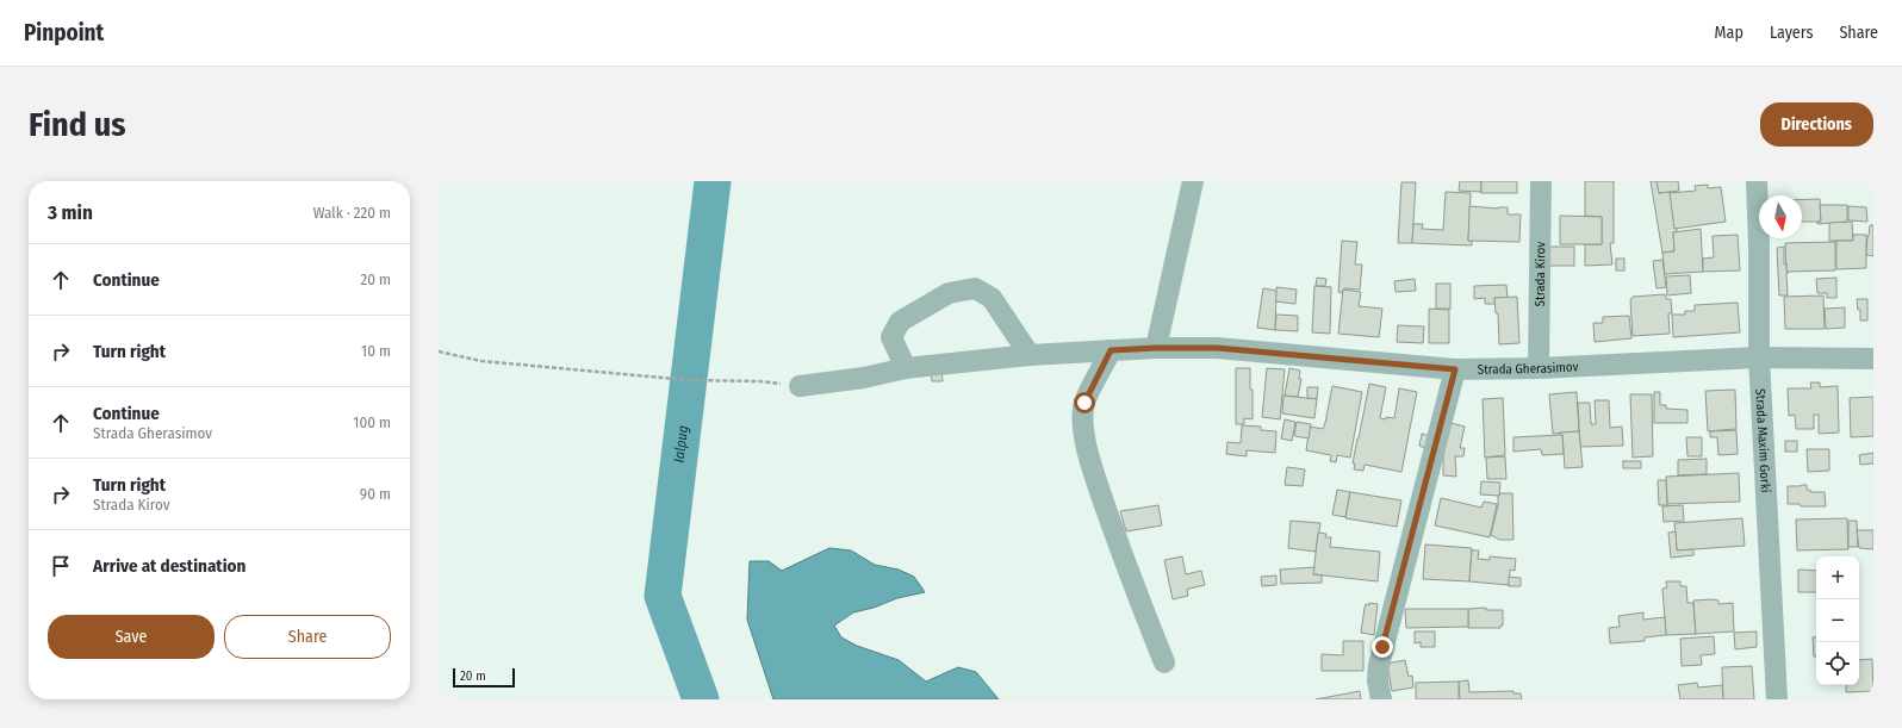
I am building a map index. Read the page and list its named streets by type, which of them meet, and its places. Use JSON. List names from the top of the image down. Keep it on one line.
{"streets":{"street":["Strada Kirov","Strada Gherasimov","Strada Maxim Gorki"]},"crossings":[["Strada Kirov","Strada Gherasimov"],["Strada Gherasimov","Strada Maxim Gorki"]],"water":["Ialpug"],"scale_bar":"20 m","north":"bottom","page":{"header":"Pinpoint","nav":["Map","Layers","Share"],"buttons":["Directions",["Save","Share"]],"title":"Find us","heading":["3 min","Walk · 220 m"],"list":[["Continue","20 m"],["Turn right","10 m"],["Continue","Strada Gherasimov","100 m"],["Turn right","Strada Kirov","90 m"],"Arrive at destination"],"map_buttons":["+","−"],"scale":"20 m"}}
